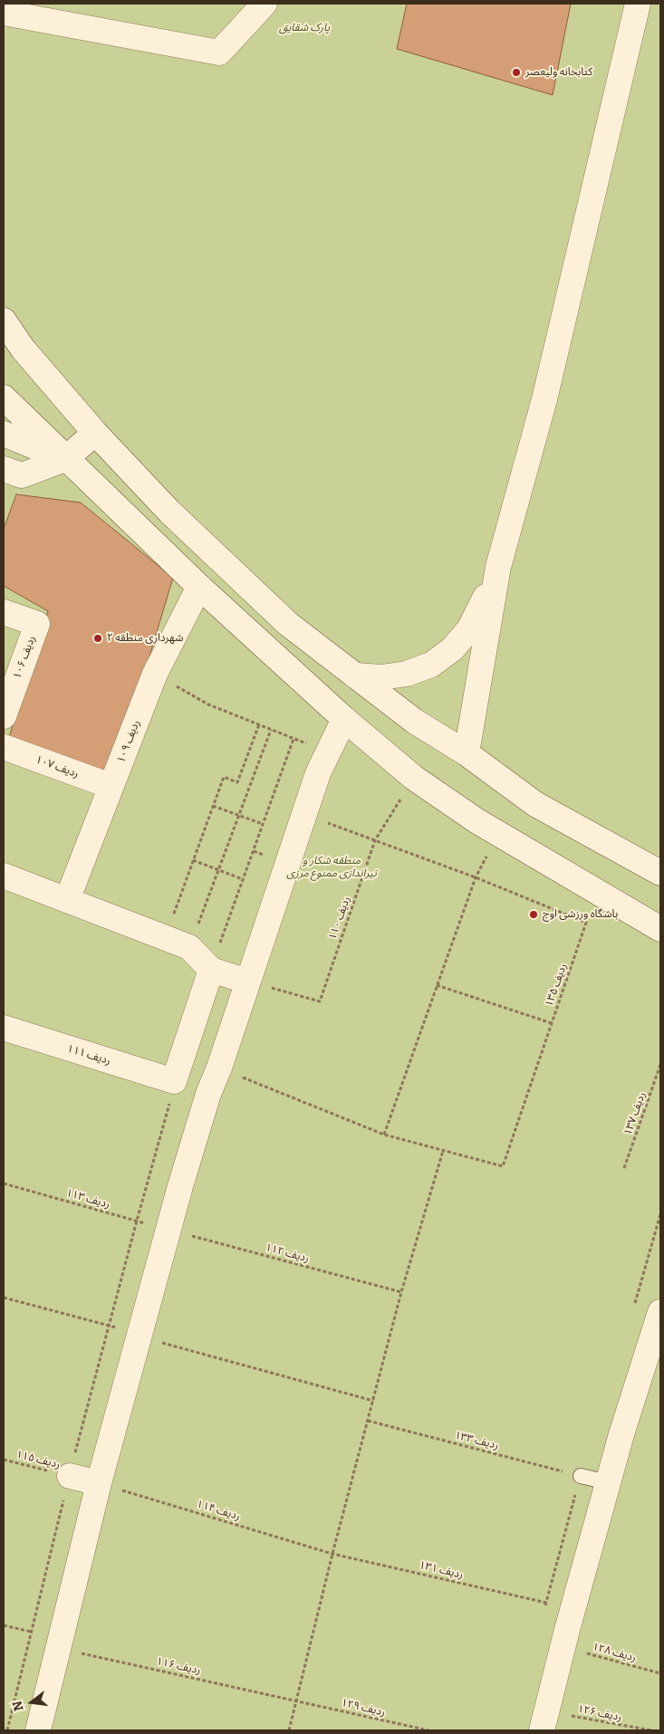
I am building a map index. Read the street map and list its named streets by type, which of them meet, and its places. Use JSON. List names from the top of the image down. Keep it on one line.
{"streets":{"street":["ردیف ۱۰۶","ردیف ۱۰۹","ردیف ۱۰۷","ردیف ۱۱۱"],"path":["ردیف ۱۱۰","ردیف ۱۳۵","ردیف ۱۳۷","ردیف ۱۱۳","ردیف ۱۱۲","ردیف ۱۳۳","ردیف ۱۱۵","ردیف ۱۱۴","ردیف ۱۳۱","ردیف ۱۲۸","ردیف ۱۱۶","ردیف ۱۲۹","ردیف ۱۲۶"]},"crossings":[["ردیف ۱۰۹","ردیف ۱۰۷"],["ردیف ۱۱۳","ردیف ۱۱۲"],["ردیف ۱۱۴","ردیف ۱۳۱"],["ردیف ۱۱۶","ردیف ۱۲۹"]],"parks":["پارک شقایق","منطقه شکار و تیراندازی ممنوع مرزی"],"places":["کتابخانه ولیعصر","شهرداری منطقه ۲","باشگاه ورزشی اوج"],"north":"left"}
